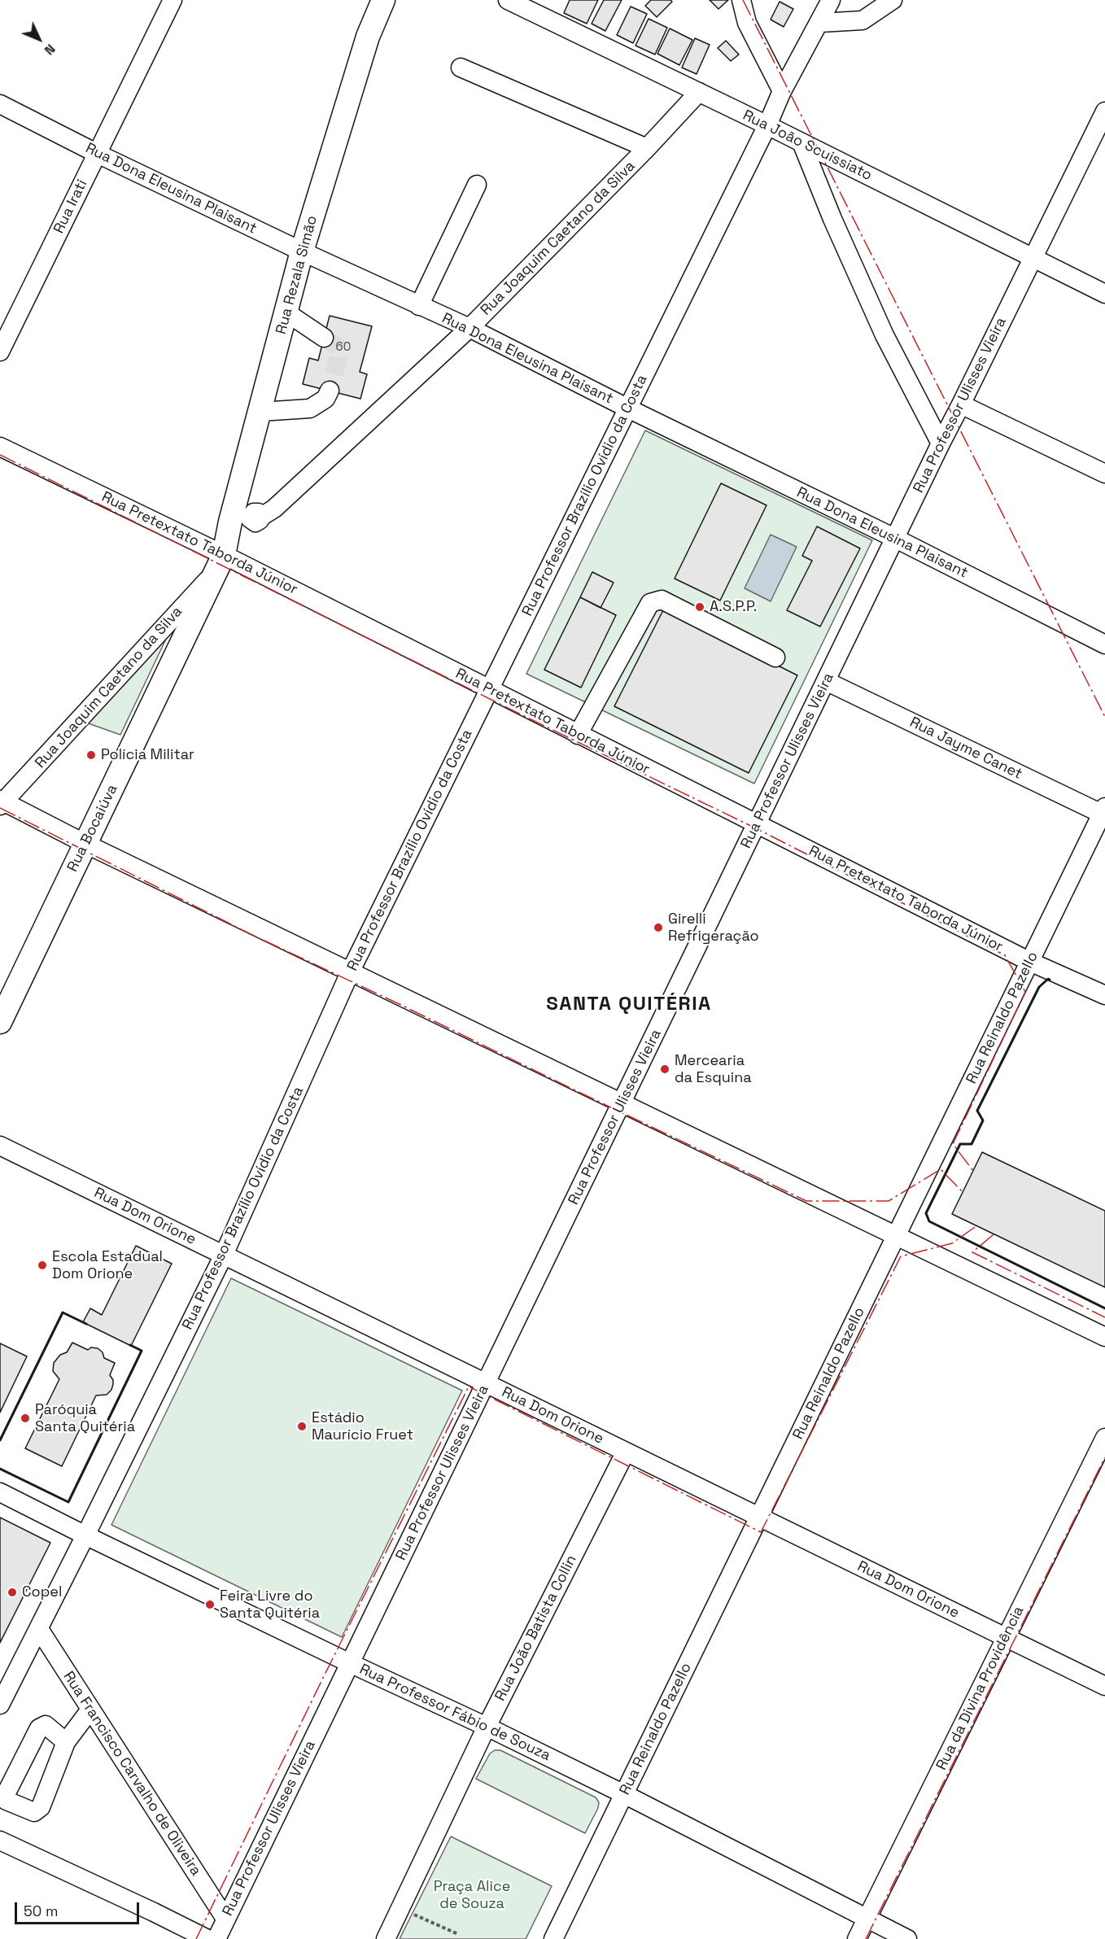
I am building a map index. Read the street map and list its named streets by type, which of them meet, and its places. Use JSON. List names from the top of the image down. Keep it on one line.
{"streets":{"main road":["Rua Rezala Simão","Rua Bocaiúva"],"street":["Rua João Scuissiato","Rua Dona Eleusina Plaisant","Rua Irati","Rua Joaquim Caetano da Silva","Rua Professor Ulisses Vieira","Rua Professor Brazílio Ovídio da Costa","Rua Pretextato Taborda Júnior","Rua Jayme Canet","Rua Reinaldo Pazello","Rua Dom Orione","Rua João Batista Collin","Rua da Divina Providência","Rua Professor Fábio de Souza","Rua Francisco Carvalho de Oliveira"]},"crossings":[["Rua João Scuissiato","Rua Joaquim Caetano da Silva"],["Rua João Scuissiato","Rua Professor Ulisses Vieira"],["Rua João Scuissiato","Rua Professor Brazílio Ovídio da Costa"],["Rua Dona Eleusina Plaisant","Rua Irati"],["Rua Dona Eleusina Plaisant","Rua Joaquim Caetano da Silva"],["Rua Dona Eleusina Plaisant","Rua Rezala Simão"],["Rua Dona Eleusina Plaisant","Rua Professor Ulisses Vieira"],["Rua Dona Eleusina Plaisant","Rua Professor Brazílio Ovídio da Costa"],["Rua Joaquim Caetano da Silva","Rua Rezala Simão"],["Rua Joaquim Caetano da Silva","Rua Pretextato Taborda Júnior"],["Rua Joaquim Caetano da Silva","Rua Bocaiúva"],["Rua Rezala Simão","Rua Pretextato Taborda Júnior"],["Rua Rezala Simão","Rua Bocaiúva"],["Rua Professor Ulisses Vieira","Rua Pretextato Taborda Júnior"],["Rua Professor Ulisses Vieira","Rua Jayme Canet"],["Rua Professor Ulisses Vieira","Rua Dom Orione"],["Rua Professor Ulisses Vieira","Rua Professor Fábio de Souza"],["Rua Professor Ulisses Vieira","Rua Francisco Carvalho de Oliveira"],["Rua Professor Brazílio Ovídio da Costa","Rua Pretextato Taborda Júnior"],["Rua Professor Brazílio Ovídio da Costa","Rua Dom Orione"],["Rua Professor Brazílio Ovídio da Costa","Rua Professor Fábio de Souza"],["Rua Professor Brazílio Ovídio da Costa","Rua Francisco Carvalho de Oliveira"],["Rua Pretextato Taborda Júnior","Rua Bocaiúva"],["Rua Pretextato Taborda Júnior","Rua Reinaldo Pazello"],["Rua Jayme Canet","Rua Reinaldo Pazello"],["Rua Reinaldo Pazello","Rua Dom Orione"],["Rua Reinaldo Pazello","Rua Professor Fábio de Souza"],["Rua Dom Orione","Rua João Batista Collin"],["Rua Dom Orione","Rua da Divina Providência"],["Rua João Batista Collin","Rua Professor Fábio de Souza"],["Rua da Divina Providência","Rua Professor Fábio de Souza"]],"districts":["SANTA QUITÉRIA"],"parks":["Praça Alice de Souza"],"places":["A.S.P.P.","Polícia Militar","Girelli Refrigeração","Mercearia da Esquina","Escola Estadual Dom Orione","Paróquia Santa Quitéria","Estádio Maurício Fruet","Copel","Feira Livre do Santa Quitéria"],"house_numbers":["60"],"scale_bar":"50 m","north":"bottom right"}
